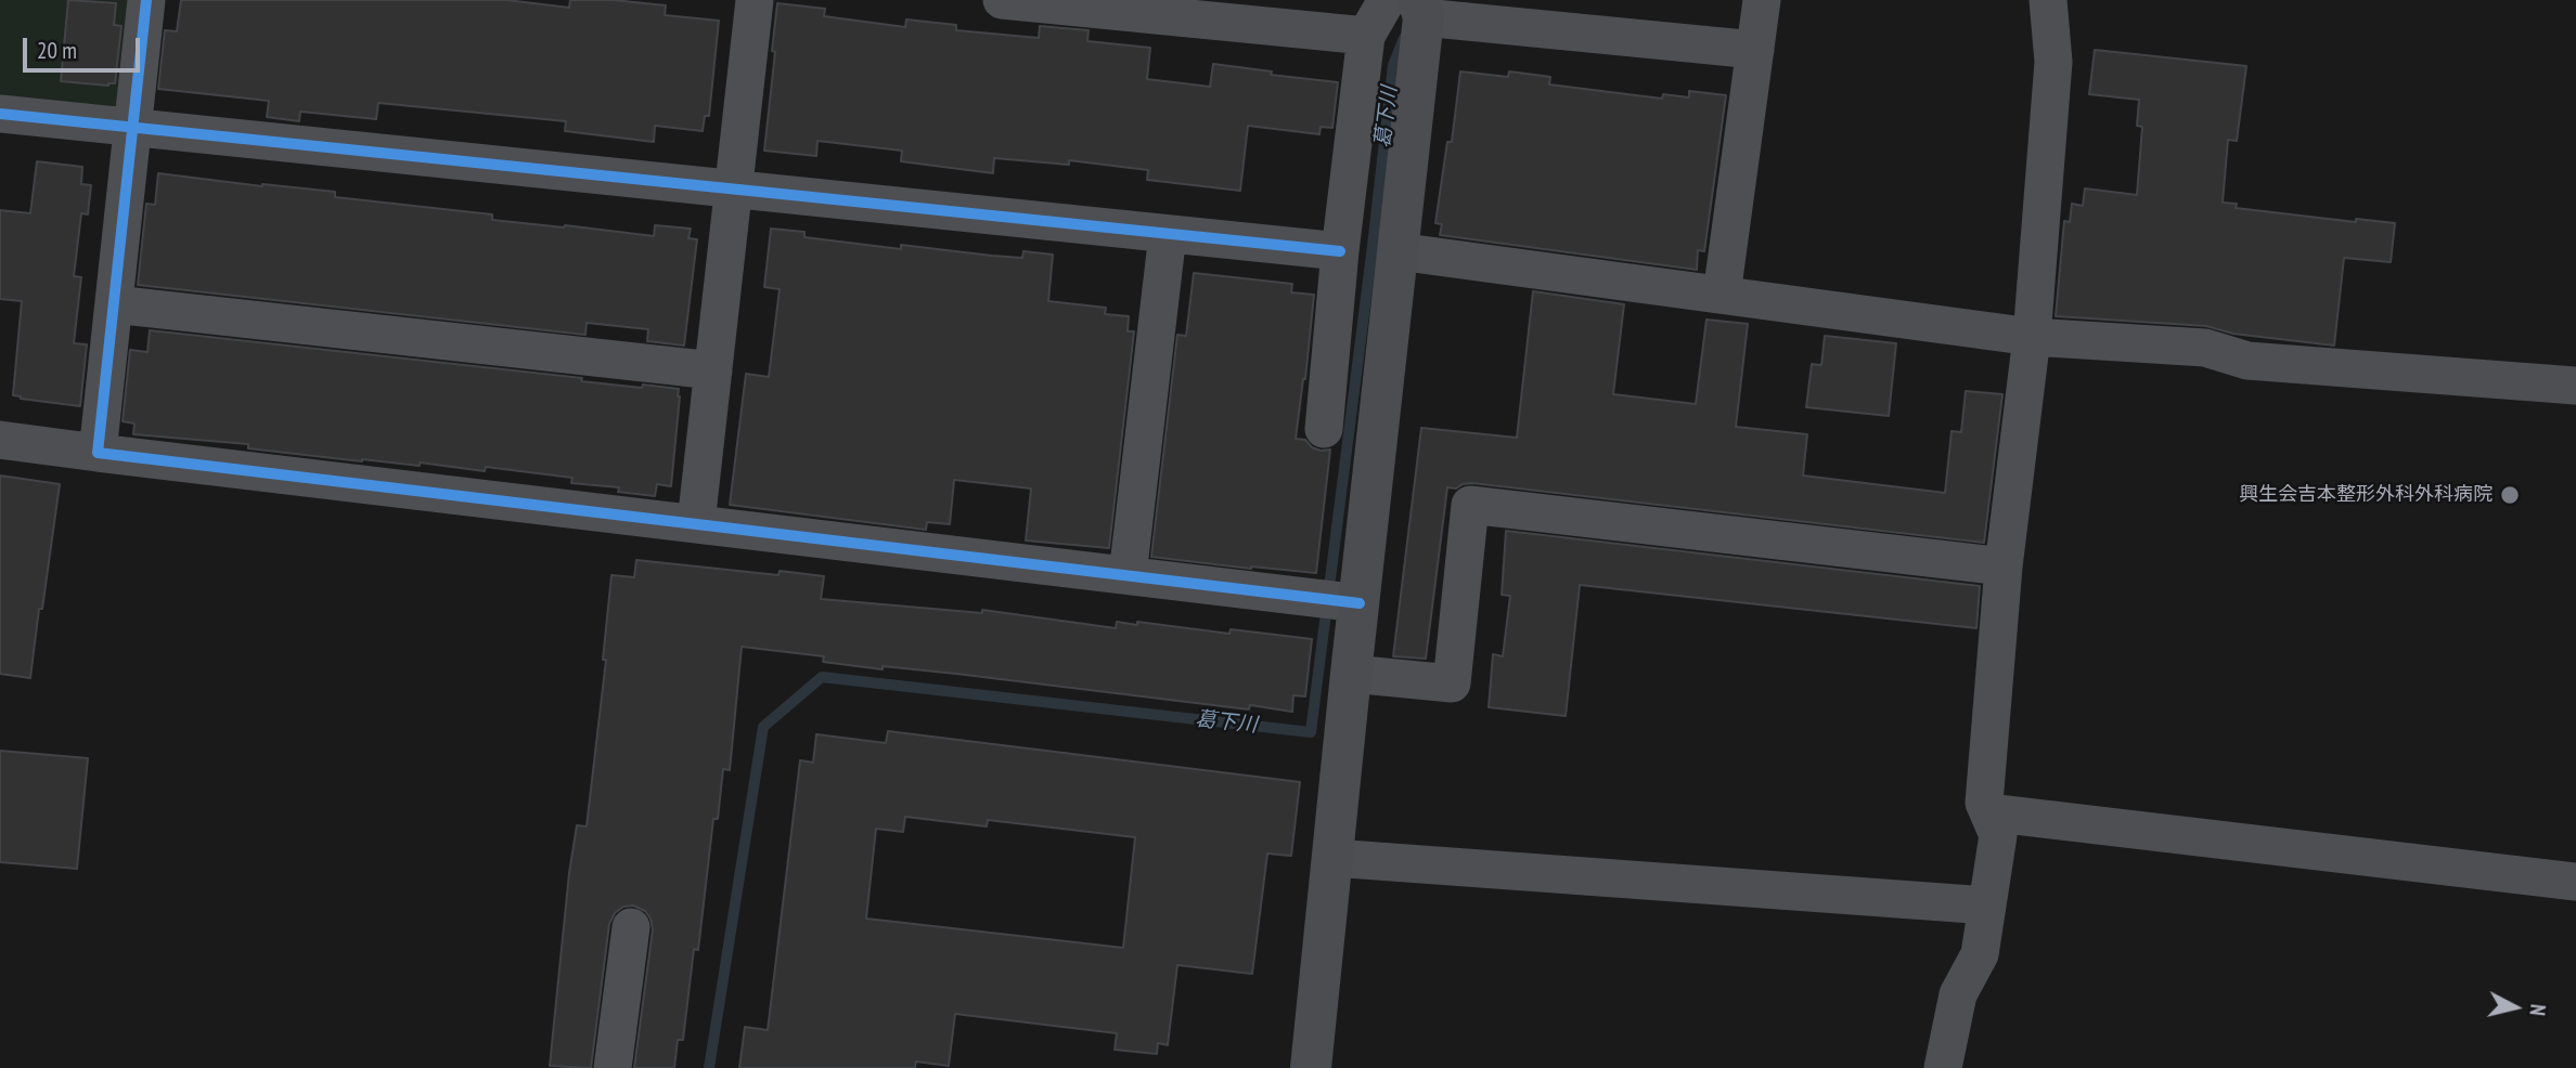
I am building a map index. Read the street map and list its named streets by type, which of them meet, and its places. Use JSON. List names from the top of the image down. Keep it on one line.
{"water":["葛下川"],"places":["興生会吉本整形外科外科病院"],"scale_bar":"20 m","north":"right"}
